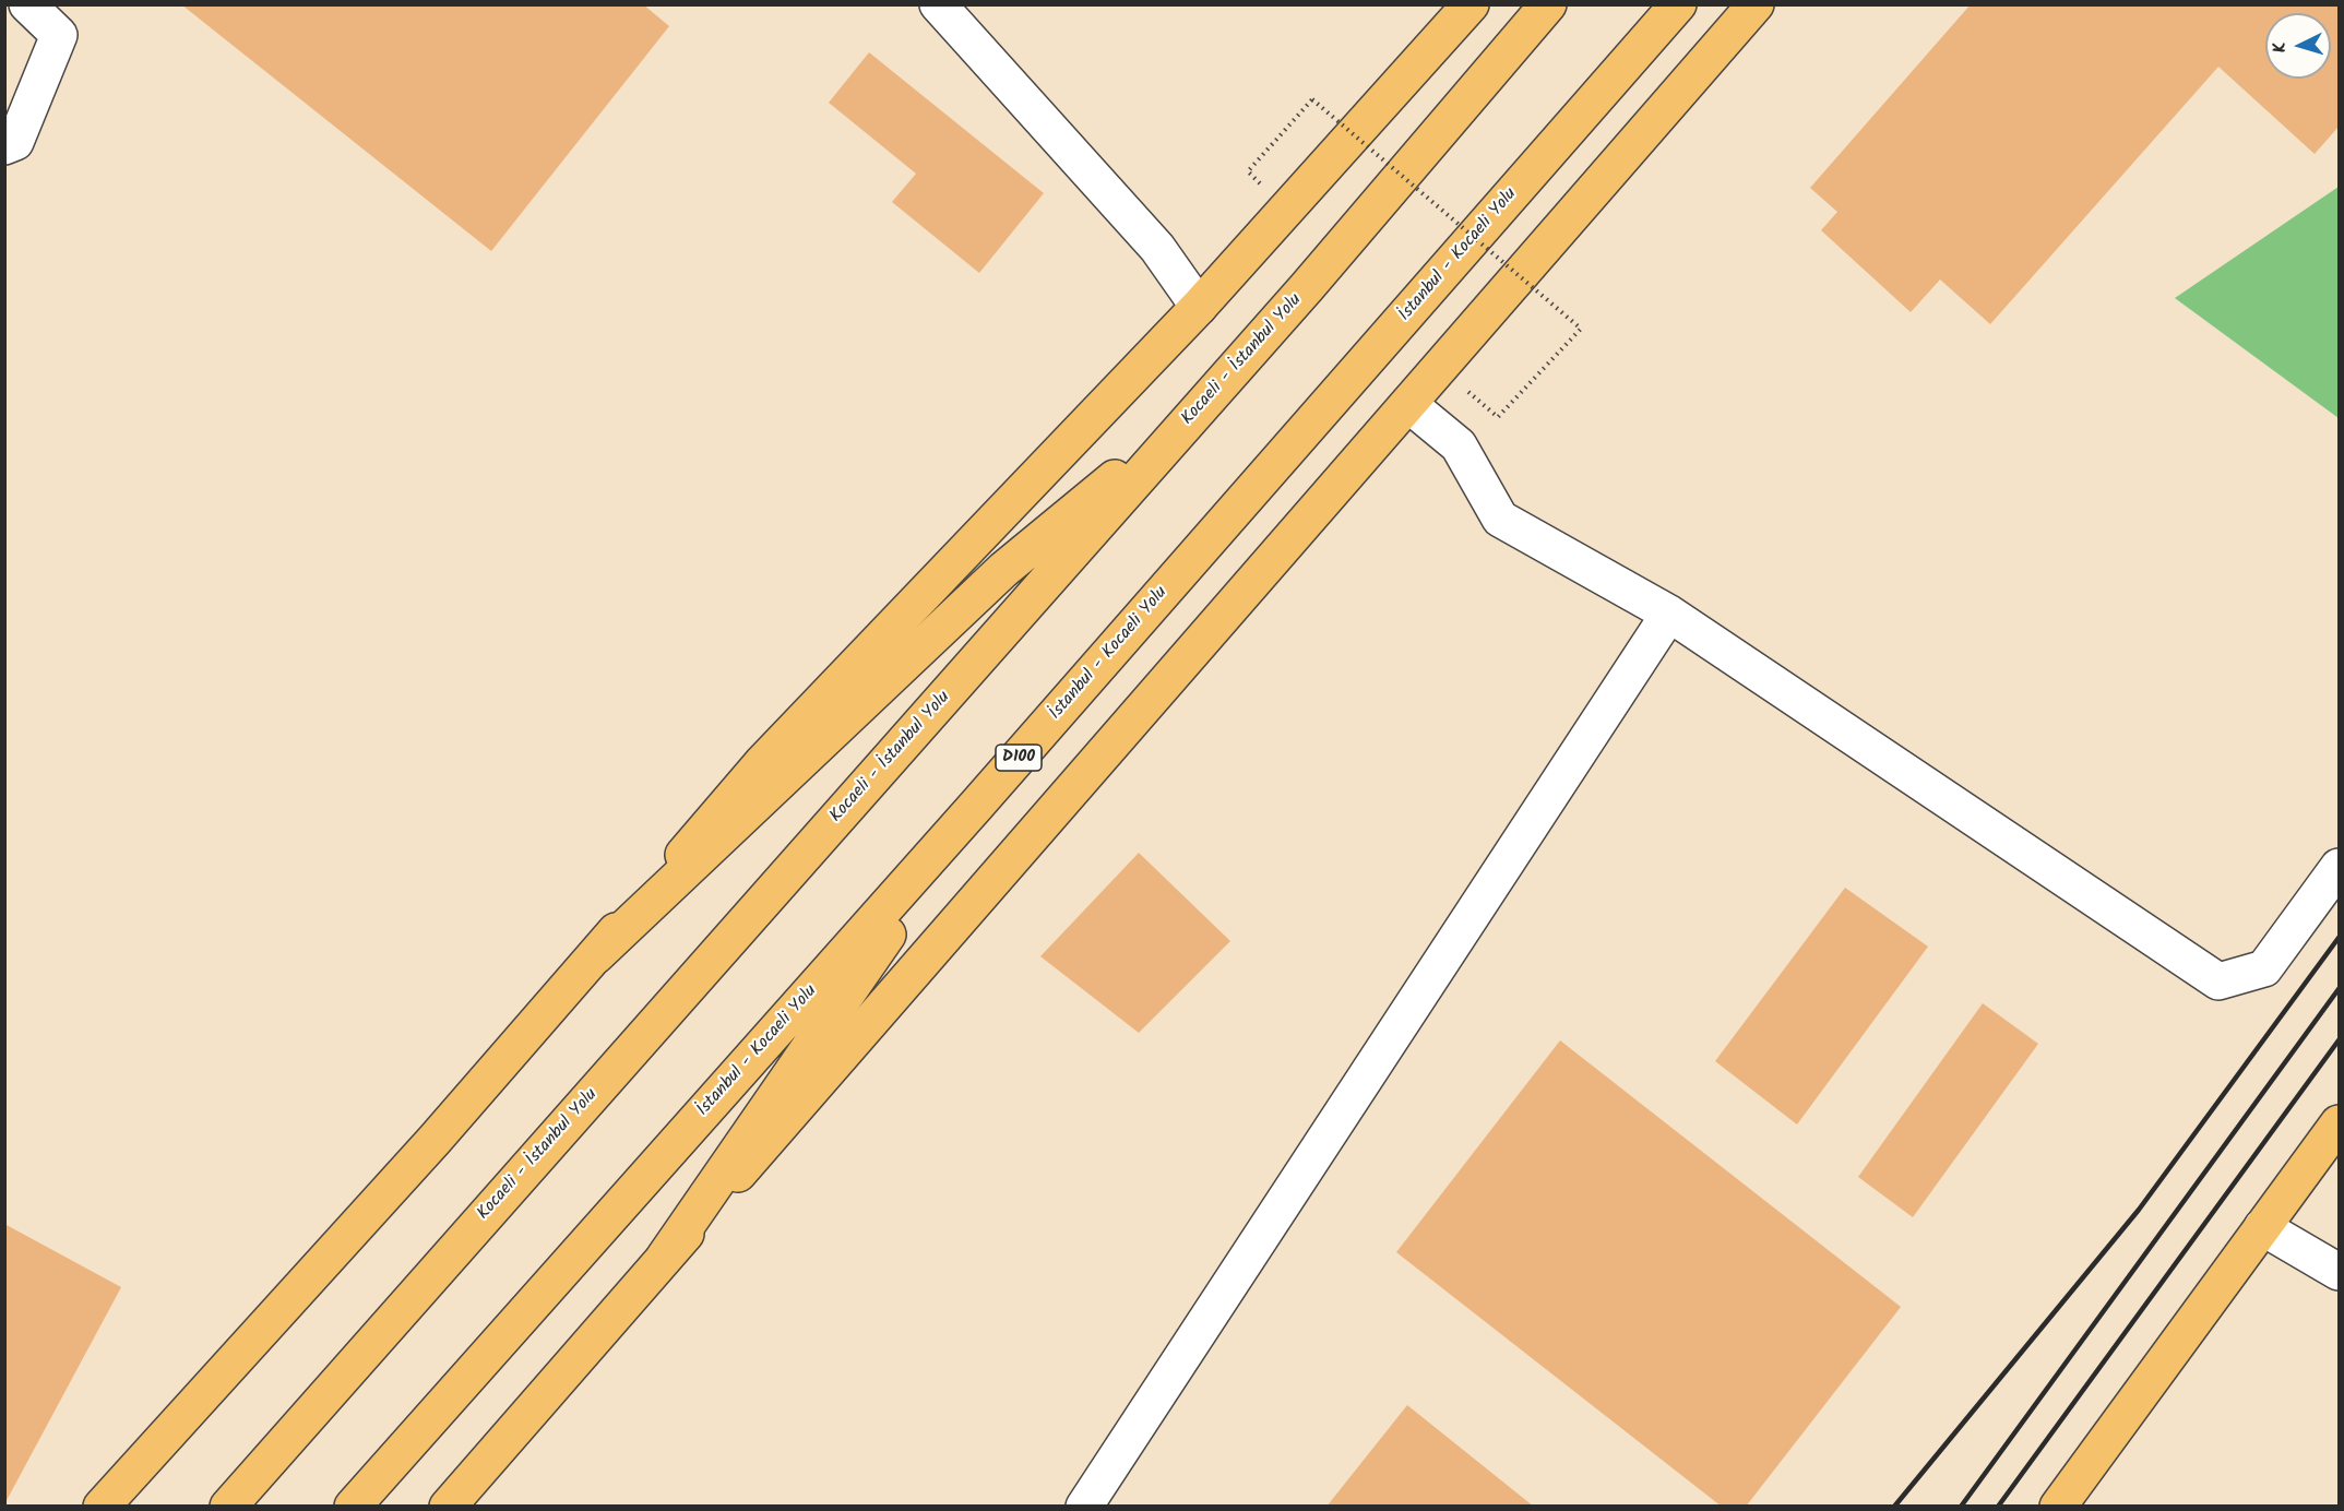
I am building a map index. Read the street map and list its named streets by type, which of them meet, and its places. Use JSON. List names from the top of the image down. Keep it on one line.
{"streets":{"main road":["İstanbul - Kocaeli Yolu","Kocaeli - İstanbul Yolu","D100"]},"north":"left"}
